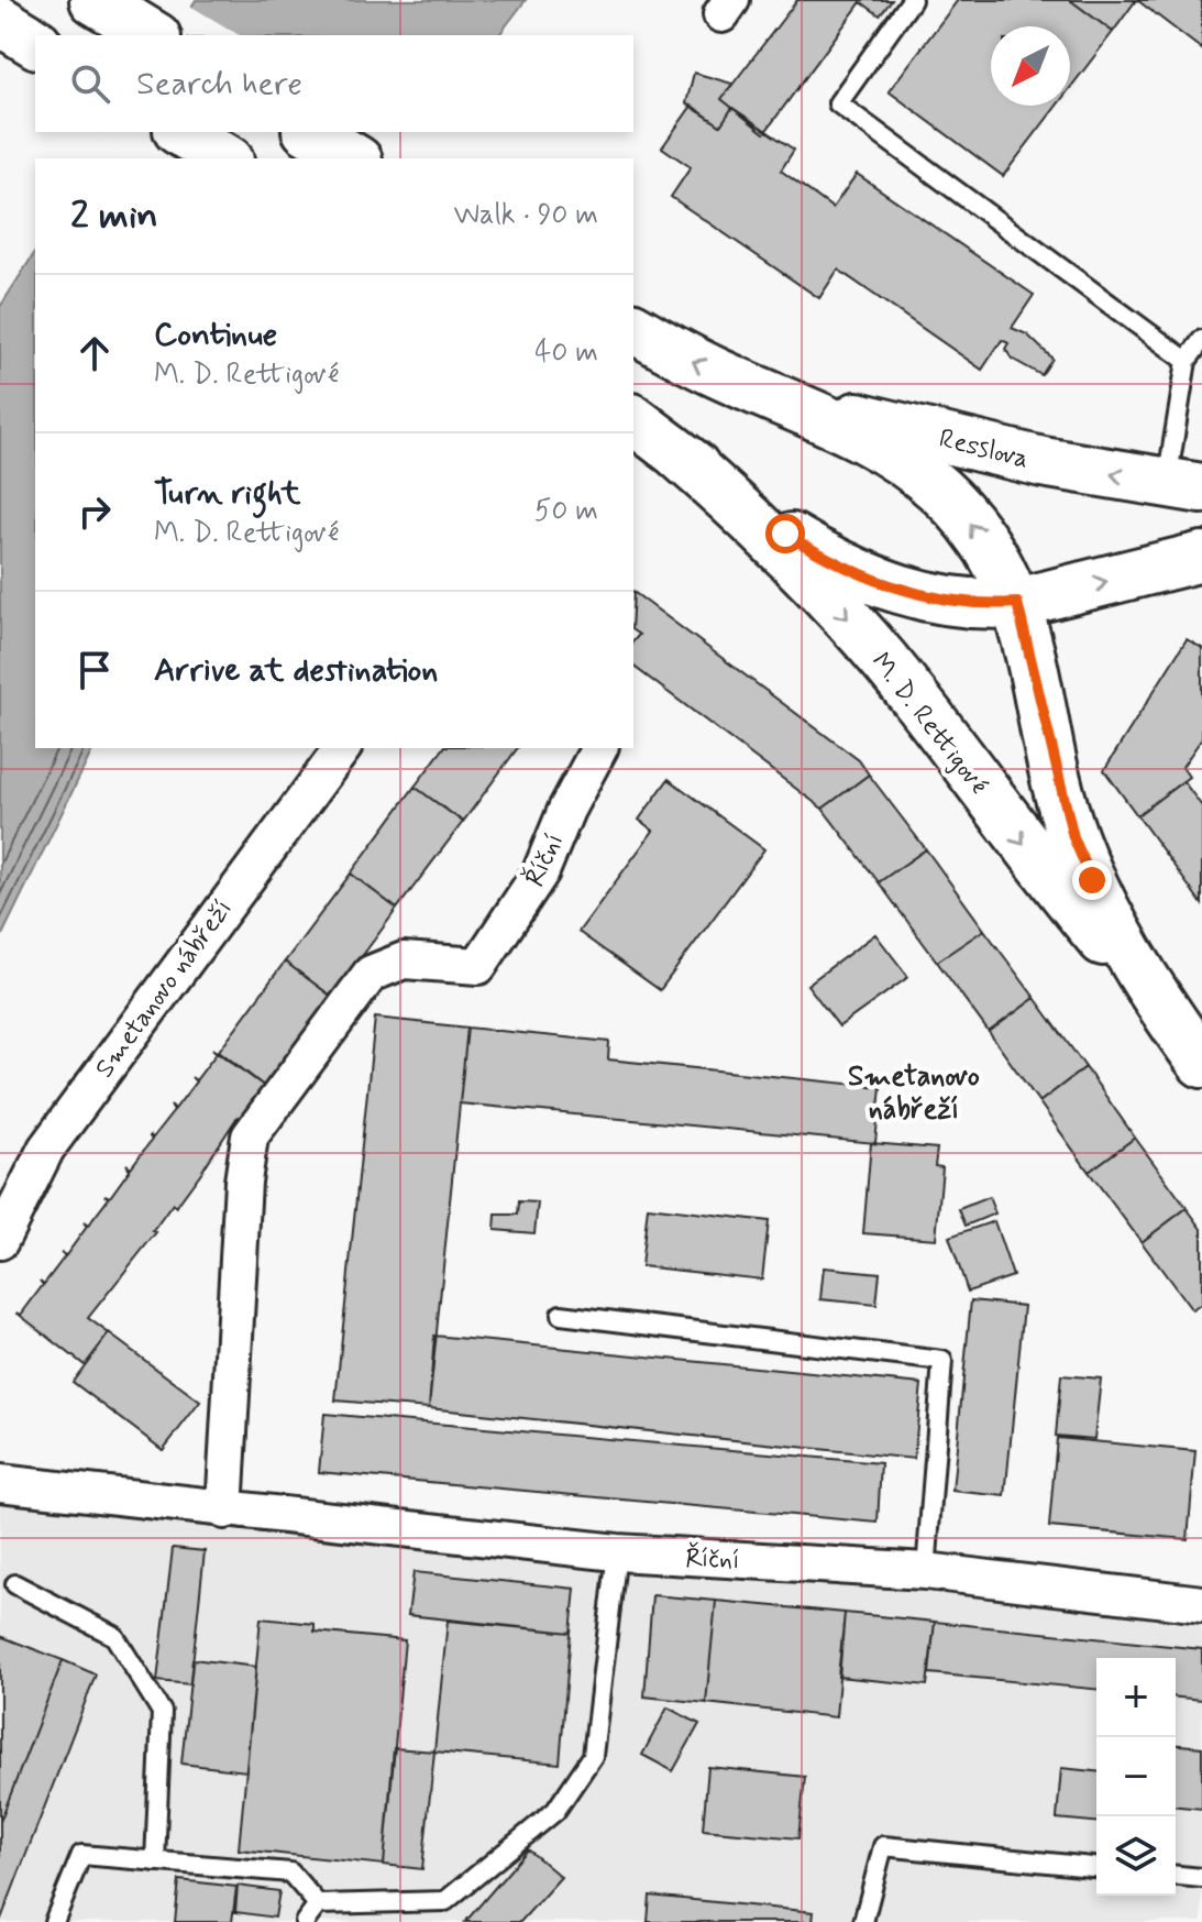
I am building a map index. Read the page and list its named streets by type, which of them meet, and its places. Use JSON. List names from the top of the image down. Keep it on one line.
{"streets":{"main road":["Resslova","M. D. Rettigové"],"street":["Říční","Smetanovo nábřeží"]},"crossings":[["Resslova","M. D. Rettigové"]],"one_way":["Resslova"],"districts":["Smetanovo nábřeží"],"north":"bottom left","page":{"search":"Search here","heading":["2 min","Walk · 90 m"],"list":[["Continue","M. D. Rettigové","40 m"],["Turn right","M. D. Rettigové","50 m"],"Arrive at destination"],"map_buttons":["+","−"]}}
